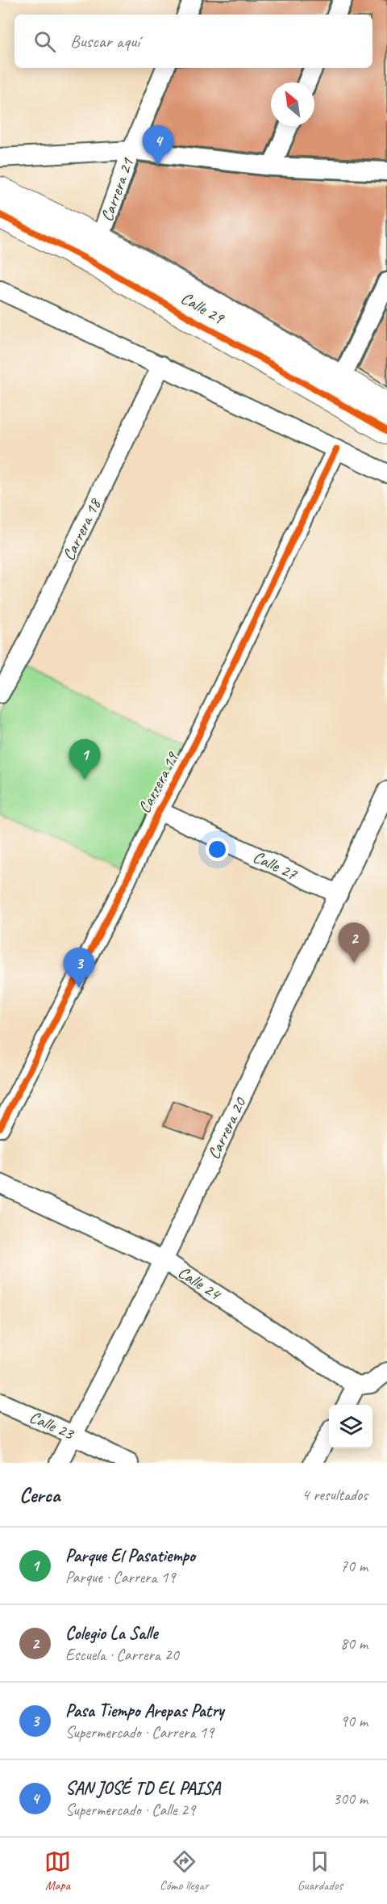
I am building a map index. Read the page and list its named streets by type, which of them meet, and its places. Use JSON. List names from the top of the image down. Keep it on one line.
{"streets":{"main road":["Calle 29"],"street":["Carrera 21","Carrera 18","Carrera 19","Calle 27","Carrera 20","Calle 24","Calle 23"]},"crossings":[["Carrera 21","Calle 29"],["Carrera 19","Calle 27"],["Calle 27","Carrera 20"],["Carrera 20","Calle 24"],["Carrera 20","Calle 23"]],"north":"top left","page":{"search":"Buscar aquí","pins":["4","1","2","3"],"heading":["Cerca","4 resultados"],"list":[{"mark":"1","name":"Parque El Pasatiempo","note":"Parque · Carrera 19","value":"70 m"},{"mark":"2","name":"Colegio La Salle","note":"Escuela · Carrera 20","value":"80 m"},{"mark":"3","name":"Pasa Tiempo Arepas Patry","note":"Supermercado · Carrera 19","value":"90 m"},{"mark":"4","name":"SAN JOSÉ TD EL PAISA","note":"Supermercado · Calle 29","value":"300 m"}],"nav":["Mapa","Cómo llegar","Guardados"]}}
